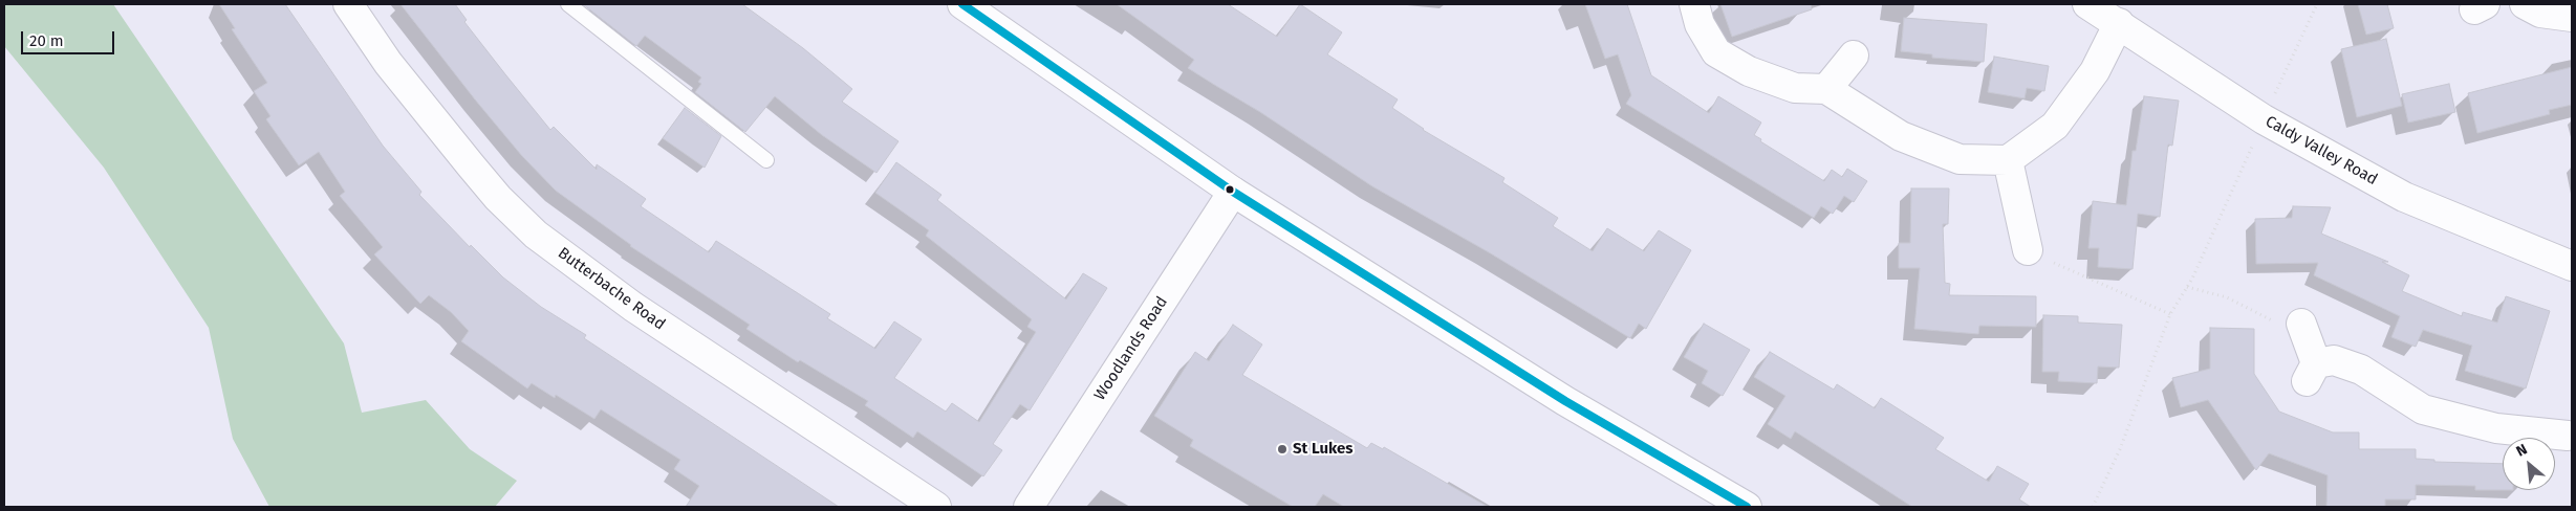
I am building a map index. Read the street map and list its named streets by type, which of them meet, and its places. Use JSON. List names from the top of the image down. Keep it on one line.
{"streets":{"street":["Caldy Valley Road","Butterbache Road","Woodlands Road"]},"places":["St Lukes"],"scale_bar":"20 m","north":"top left"}
